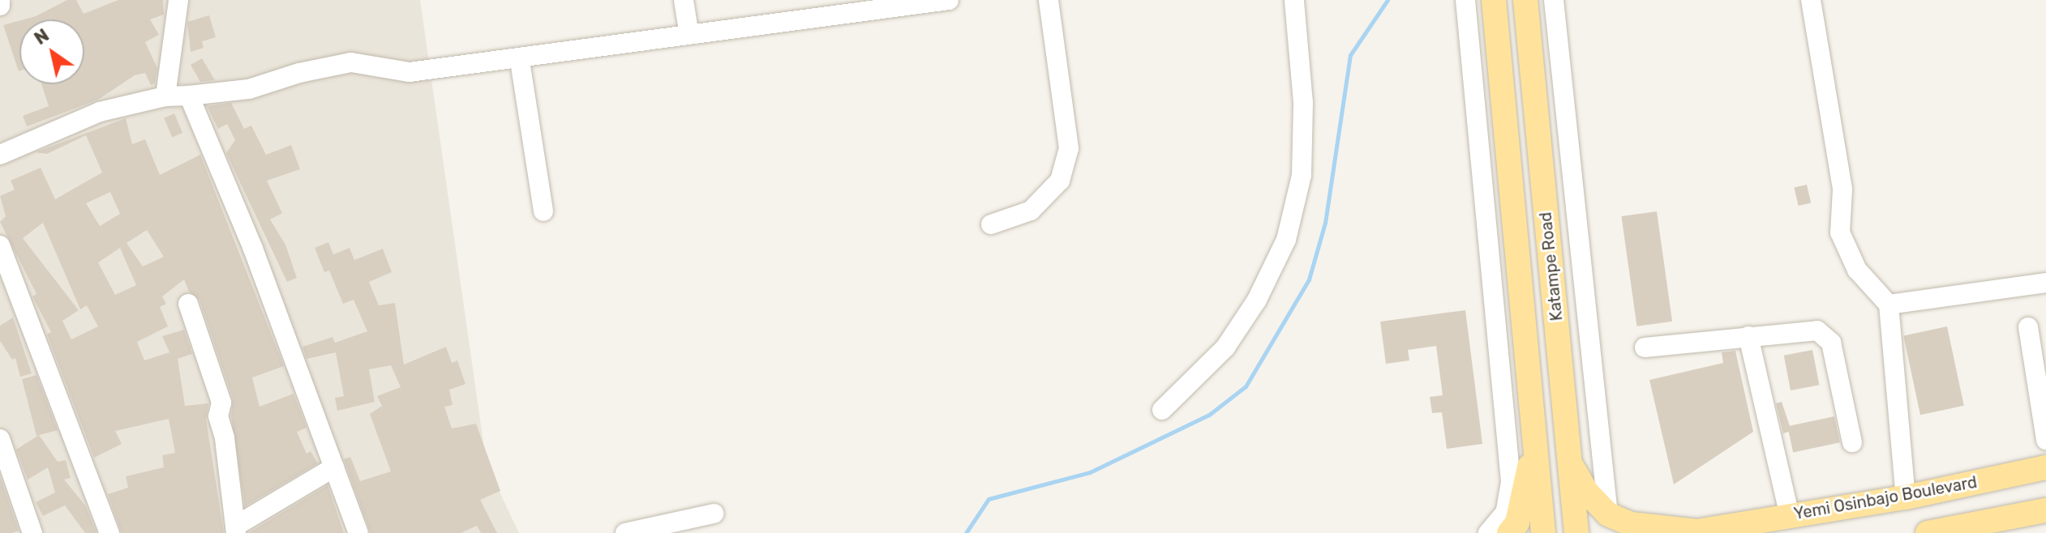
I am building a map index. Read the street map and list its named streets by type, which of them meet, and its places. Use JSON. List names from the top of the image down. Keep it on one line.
{"streets":{"main road":["Katampe Road","Yemi Osinbajo Boulevard"]},"north":"top left"}
